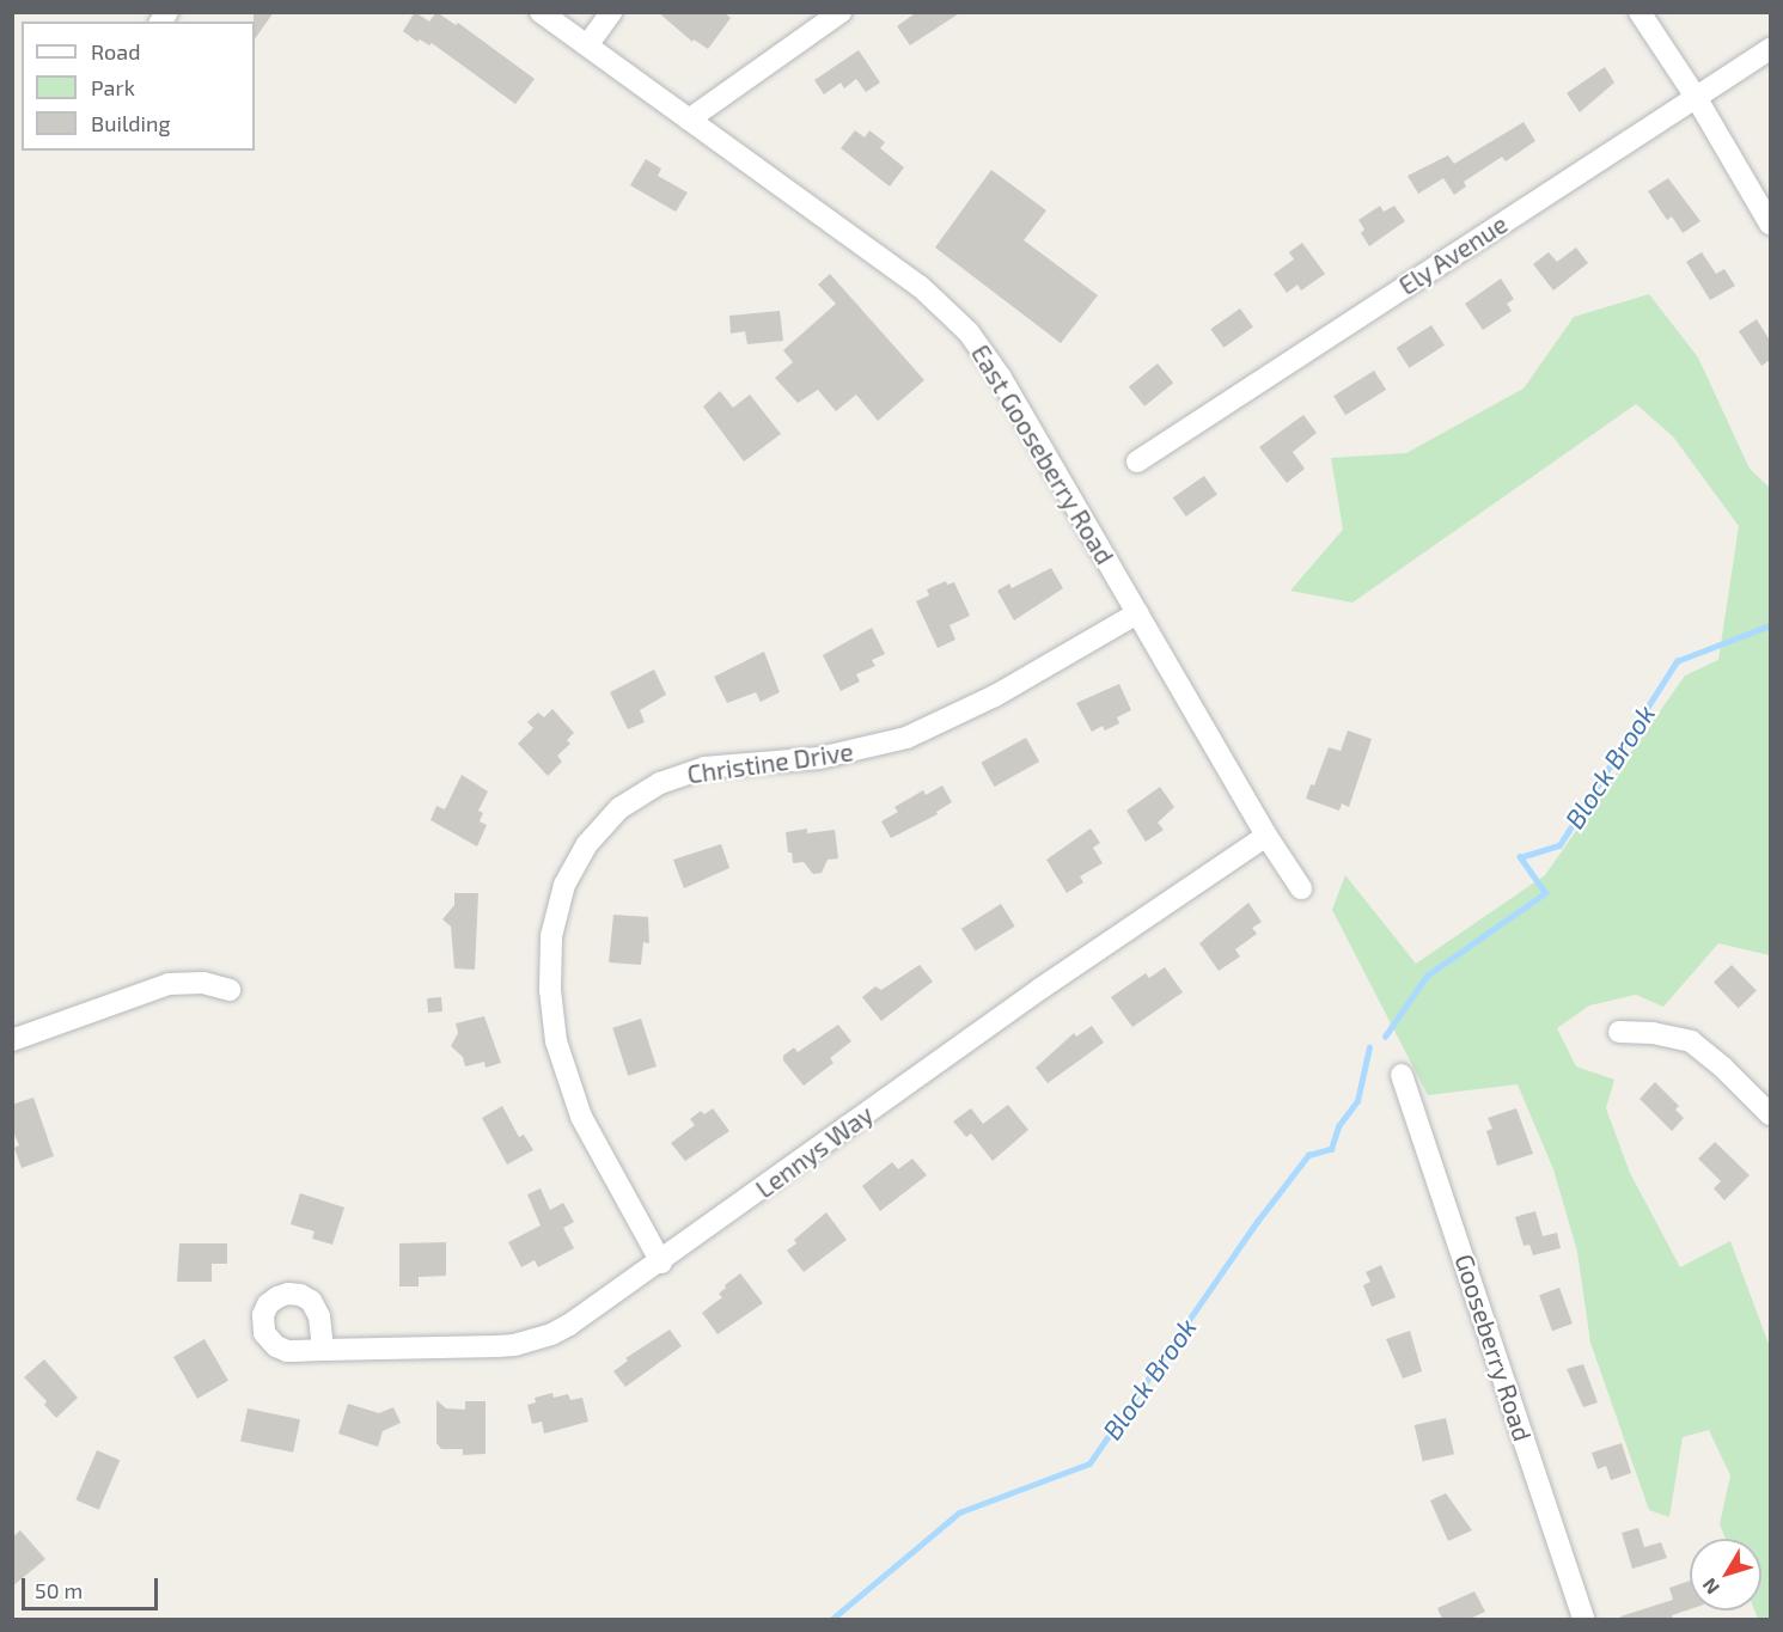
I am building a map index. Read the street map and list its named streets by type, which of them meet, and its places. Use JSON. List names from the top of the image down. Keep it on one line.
{"streets":{"street":["Ely Avenue","East Gooseberry Road","Christine Drive","Lennys Way","Gooseberry Road"]},"crossings":[["East Gooseberry Road","Christine Drive"],["East Gooseberry Road","Lennys Way"],["Christine Drive","Lennys Way"]],"water":["Block Brook"],"legend":["Road","Park","Building"],"scale_bar":"50 m","north":"bottom left"}
